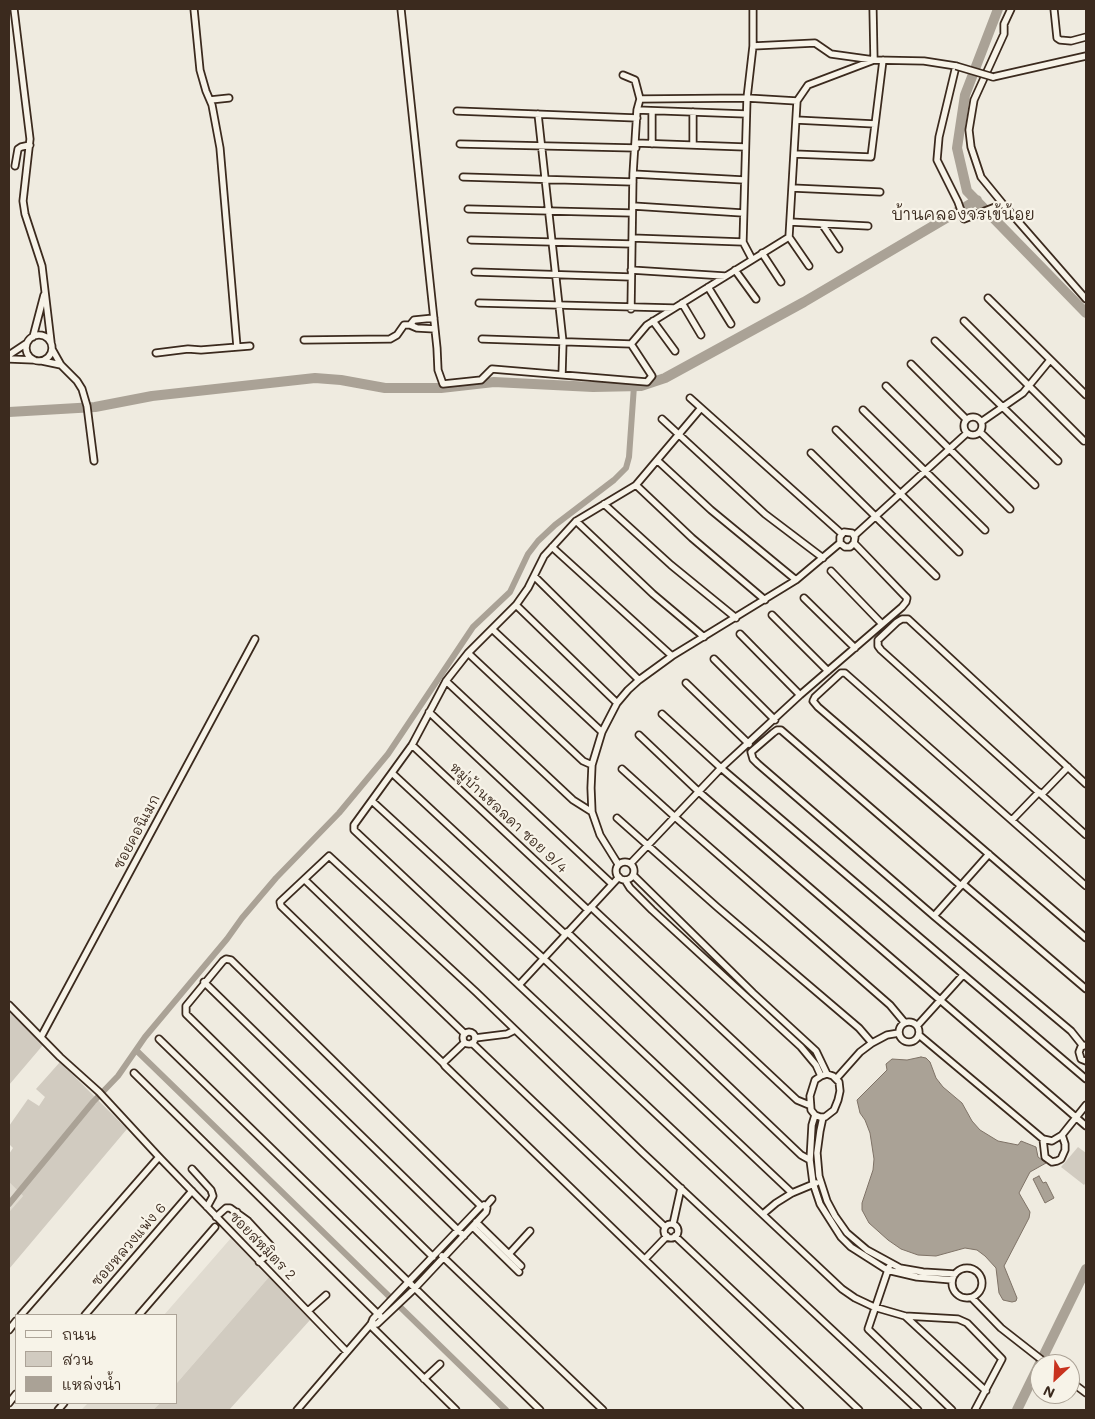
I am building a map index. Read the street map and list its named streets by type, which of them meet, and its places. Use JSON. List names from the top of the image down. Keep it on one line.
{"streets":{"street":["หมู่บ้านชลลดา ซอย 9/4","ซอยคอนิเมก","ซอยหลวงแพ่ง 6","ซอยสหมิตร 2"]},"crossings":[["ซอยคอนิเมก","ซอยสหมิตร 2"],["ซอยหลวงแพ่ง 6","ซอยสหมิตร 2"]],"districts":["บ้านคลองจรเข้น้อย"],"legend":["ถนน","สวน","แหล่งน้ำ"],"north":"bottom left"}
